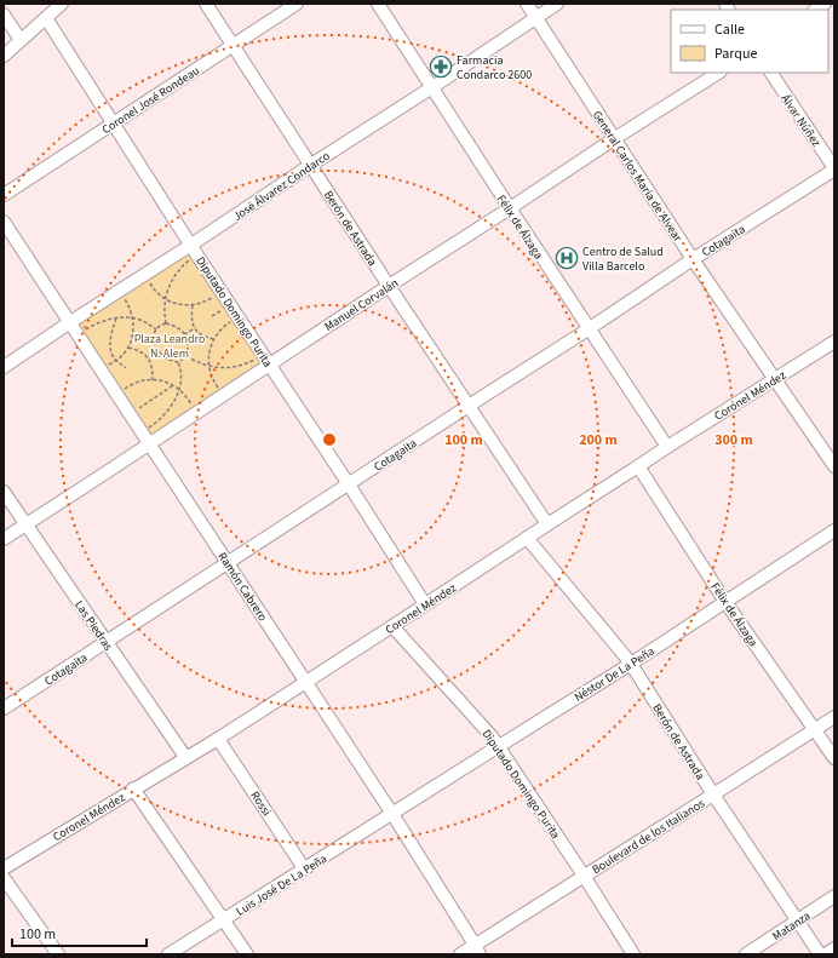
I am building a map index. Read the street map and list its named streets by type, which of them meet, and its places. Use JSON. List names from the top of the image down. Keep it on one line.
{"streets":{"street":["Coronel José Rondeau","Álvar Núñez","General Carlos María de Alvear","José Álvarez Condarco","Félix de Álzaga","Berón de Astrada","Cotagaita","Manuel Corvalán","Diputado Domingo Purita","Coronel Méndez","Ramón Cabrero","Las Piedras","Néstor De La Peña","Rossi","Boulevard de los Italianos","Luis José De La Peña","Matanza"]},"crossings":[["Coronel José Rondeau","Berón de Astrada"],["Coronel José Rondeau","Diputado Domingo Purita"],["Álvar Núñez","Cotagaita"],["General Carlos María de Alvear","José Álvarez Condarco"],["General Carlos María de Alvear","Cotagaita"],["General Carlos María de Alvear","Manuel Corvalán"],["General Carlos María de Alvear","Coronel Méndez"],["José Álvarez Condarco","Félix de Álzaga"],["José Álvarez Condarco","Berón de Astrada"],["José Álvarez Condarco","Diputado Domingo Purita"],["José Álvarez Condarco","Ramón Cabrero"],["Félix de Álzaga","Cotagaita"],["Félix de Álzaga","Manuel Corvalán"],["Félix de Álzaga","Coronel Méndez"],["Félix de Álzaga","Néstor De La Peña"],["Félix de Álzaga","Boulevard de los Italianos"],["Berón de Astrada","Cotagaita"],["Berón de Astrada","Manuel Corvalán"],["Berón de Astrada","Coronel Méndez"],["Berón de Astrada","Néstor De La Peña"],["Berón de Astrada","Boulevard de los Italianos"],["Berón de Astrada","Matanza"],["Cotagaita","Diputado Domingo Purita"],["Cotagaita","Ramón Cabrero"],["Cotagaita","Las Piedras"],["Manuel Corvalán","Diputado Domingo Purita"],["Manuel Corvalán","Ramón Cabrero"],["Manuel Corvalán","Las Piedras"],["Diputado Domingo Purita","Coronel Méndez"],["Diputado Domingo Purita","Néstor De La Peña"],["Diputado Domingo Purita","Boulevard de los Italianos"],["Coronel Méndez","Ramón Cabrero"],["Coronel Méndez","Las Piedras"],["Coronel Méndez","Rossi"],["Ramón Cabrero","Néstor De La Peña"],["Ramón Cabrero","Boulevard de los Italianos"],["Ramón Cabrero","Luis José De La Peña"],["Néstor De La Peña","Luis José De La Peña"],["Rossi","Luis José De La Peña"]],"parks":["Plaza Leandro N. Alem"],"places":{"pharmacy":["Farmacia Condarco 2600"],"hospital":["Centro de Salud Villa Barcelo"]},"legend":["Calle","Parque"],"scale_bar":"100 m","rings":["100 m","200 m","300 m"]}
